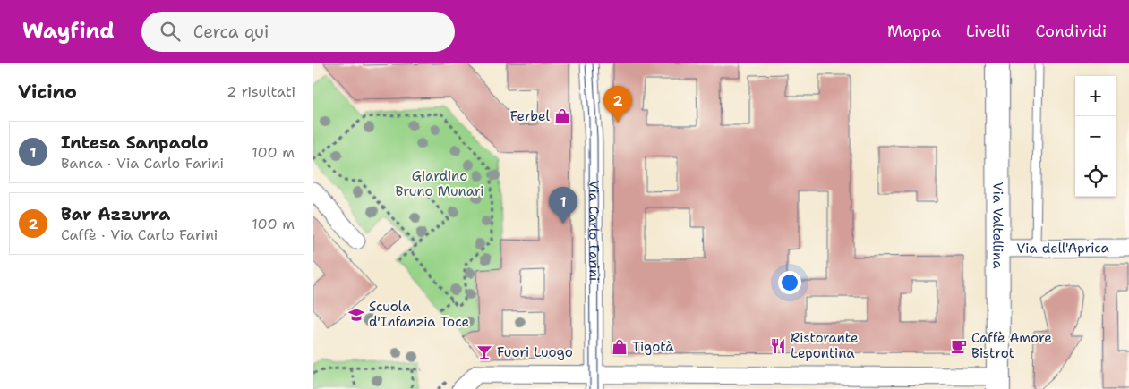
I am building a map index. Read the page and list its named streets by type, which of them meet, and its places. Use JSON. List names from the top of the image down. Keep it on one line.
{"streets":{"main road":["Via Valtellina"],"street":["Via Carlo Farini","Via dell'Aprica"]},"crossings":[["Via Valtellina","Via dell'Aprica"]],"parks":["Giardino Bruno Munari"],"places":{"shop":["Ferbel","Tigotà"],"school or university":["Scuola d'Infanzia Toce"],"restaurant":["Ristorante Lepontina"],"cafe":["Caffè Amore Bistrot"],"bar":["Fuori Luogo"]},"page":{"header":"Wayfind","search":"Cerca qui","nav":["Mappa","Livelli","Condividi"],"heading":["Vicino","2 risultati"],"map_buttons":["+","−"],"pins":["2","1"],"list":[{"mark":"1","name":"Intesa Sanpaolo","note":"Banca · Via Carlo Farini","value":"100 m"},{"mark":"2","name":"Bar Azzurra","note":"Caffè · Via Carlo Farini","value":"100 m"}]}}
